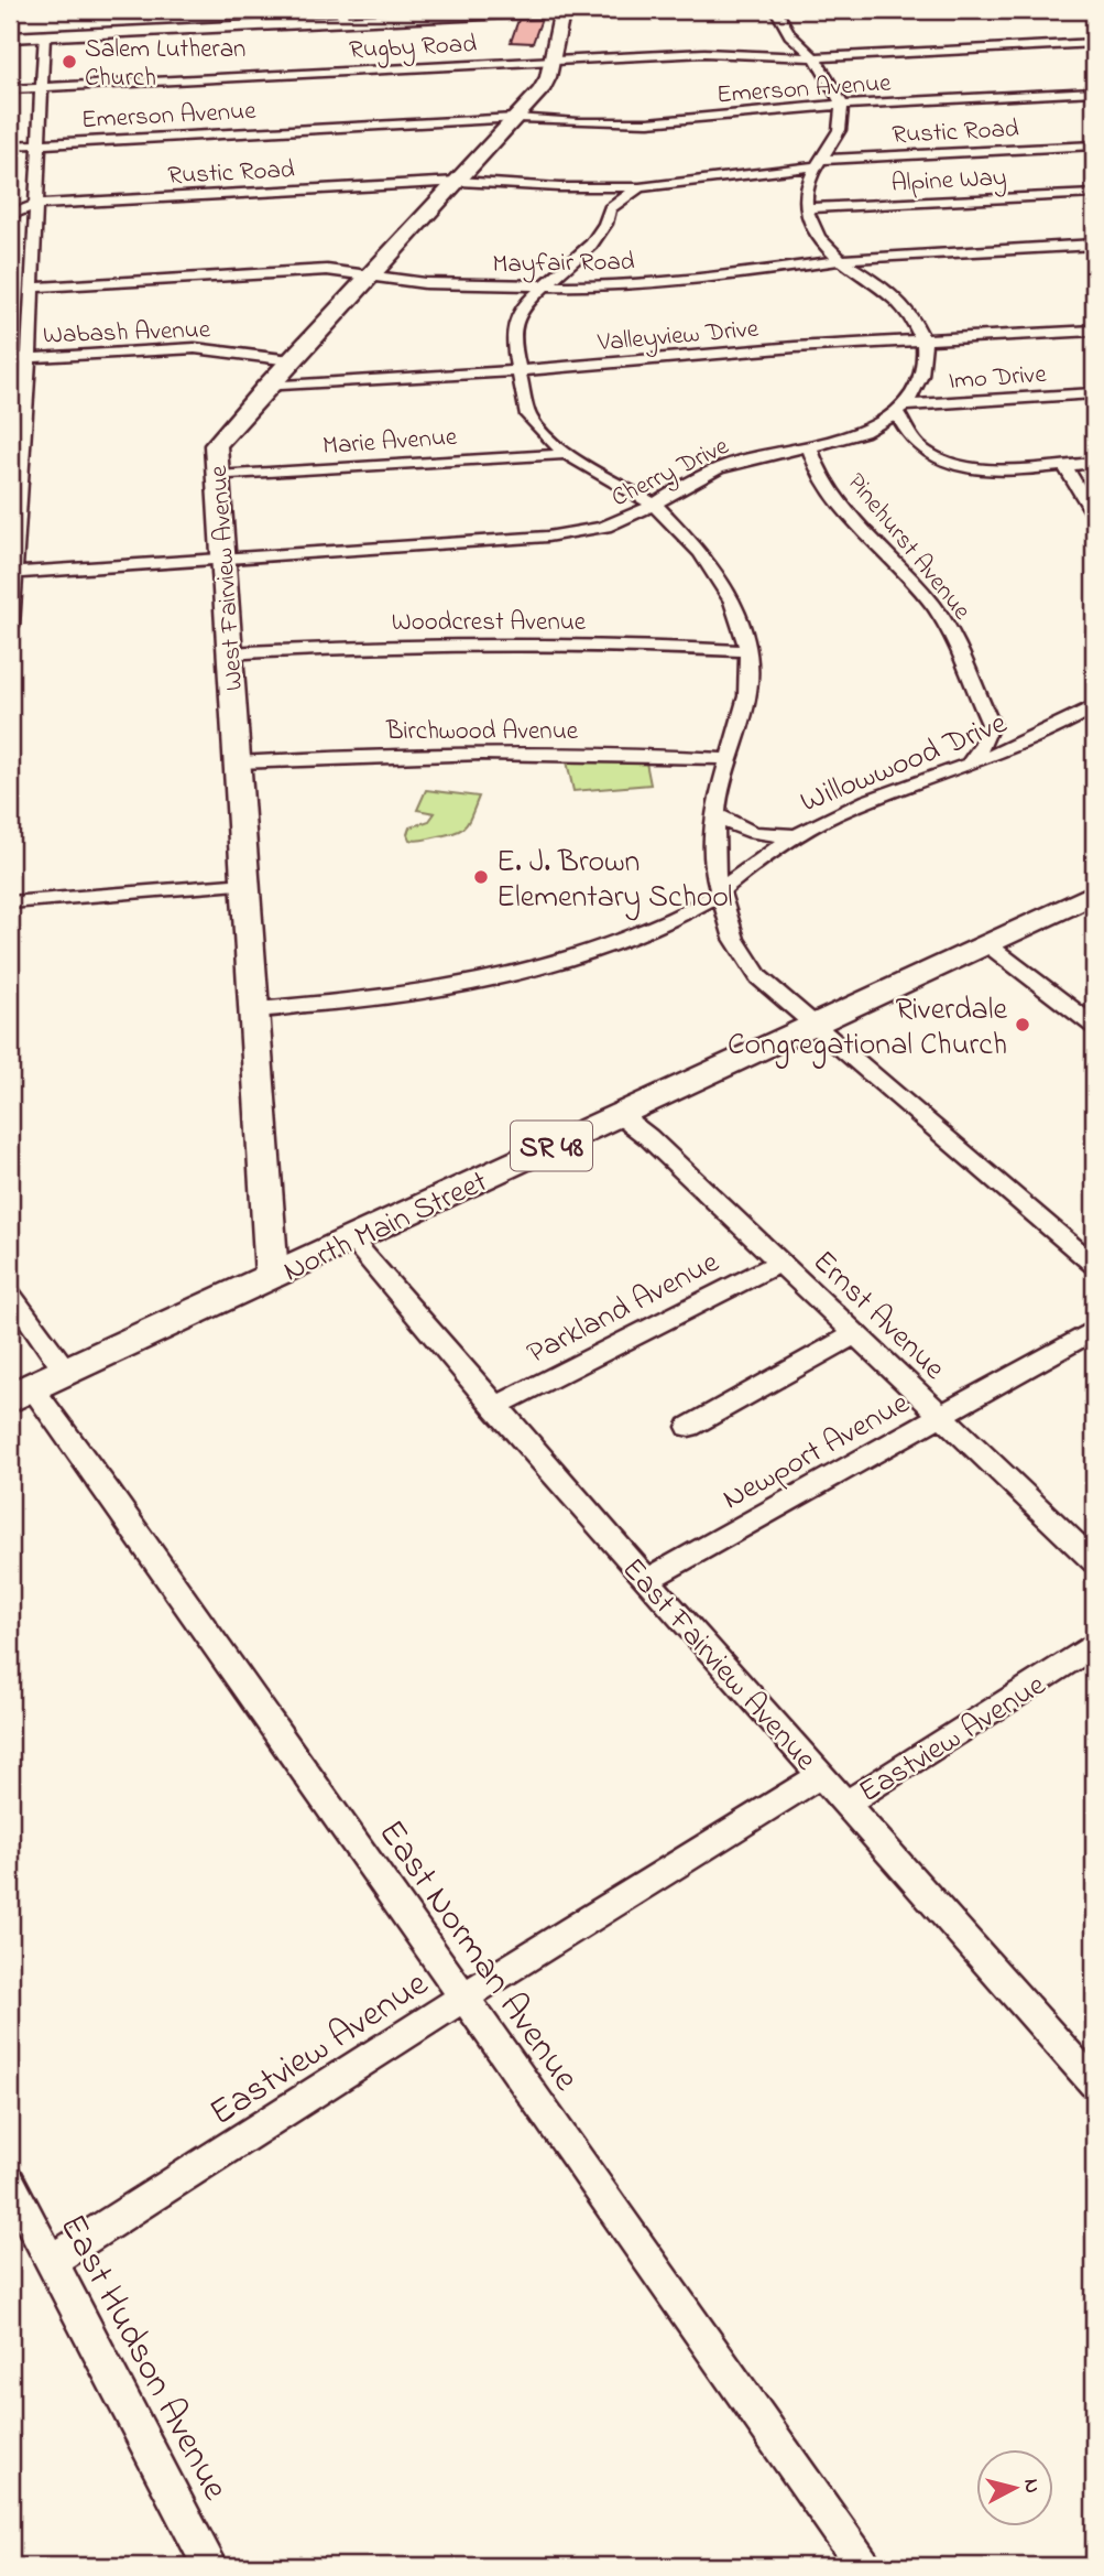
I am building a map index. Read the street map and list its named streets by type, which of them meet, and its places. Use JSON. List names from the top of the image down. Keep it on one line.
{"streets":{"main road":["SR 48","North Main Street"],"street":["Rugby Road","Emerson Avenue","Rustic Road","Alpine Way","Mayfair Road","Wabash Avenue","Valleyview Drive","Imo Drive","Marie Avenue","Cherry Drive","Pinehurst Avenue","West Fairview Avenue","Woodcrest Avenue","Birchwood Avenue","Willowwood Drive","Parkland Avenue","Ernst Avenue","Newport Avenue","East Fairview Avenue","Eastview Avenue","East Norman Avenue","East Hudson Avenue"]},"crossings":[["Rugby Road","West Fairview Avenue"],["Emerson Avenue","West Fairview Avenue"],["Rustic Road","West Fairview Avenue"],["Mayfair Road","West Fairview Avenue"],["Wabash Avenue","West Fairview Avenue"],["Valleyview Drive","Cherry Drive"],["Valleyview Drive","West Fairview Avenue"],["Imo Drive","Cherry Drive"],["Marie Avenue","West Fairview Avenue"],["Cherry Drive","Pinehurst Avenue"],["Cherry Drive","West Fairview Avenue"],["West Fairview Avenue","Woodcrest Avenue"],["West Fairview Avenue","Birchwood Avenue"],["West Fairview Avenue","Willowwood Drive"],["West Fairview Avenue","North Main Street"],["North Main Street","Ernst Avenue"],["North Main Street","East Fairview Avenue"],["North Main Street","East Norman Avenue"],["Parkland Avenue","Ernst Avenue"],["Parkland Avenue","East Fairview Avenue"],["Ernst Avenue","Newport Avenue"],["Newport Avenue","East Fairview Avenue"],["East Fairview Avenue","Eastview Avenue"],["Eastview Avenue","East Norman Avenue"],["Eastview Avenue","East Hudson Avenue"]],"places":["Salem Lutheran Church","E. J. Brown Elementary School","Riverdale Congregational Church"],"north":"right"}
